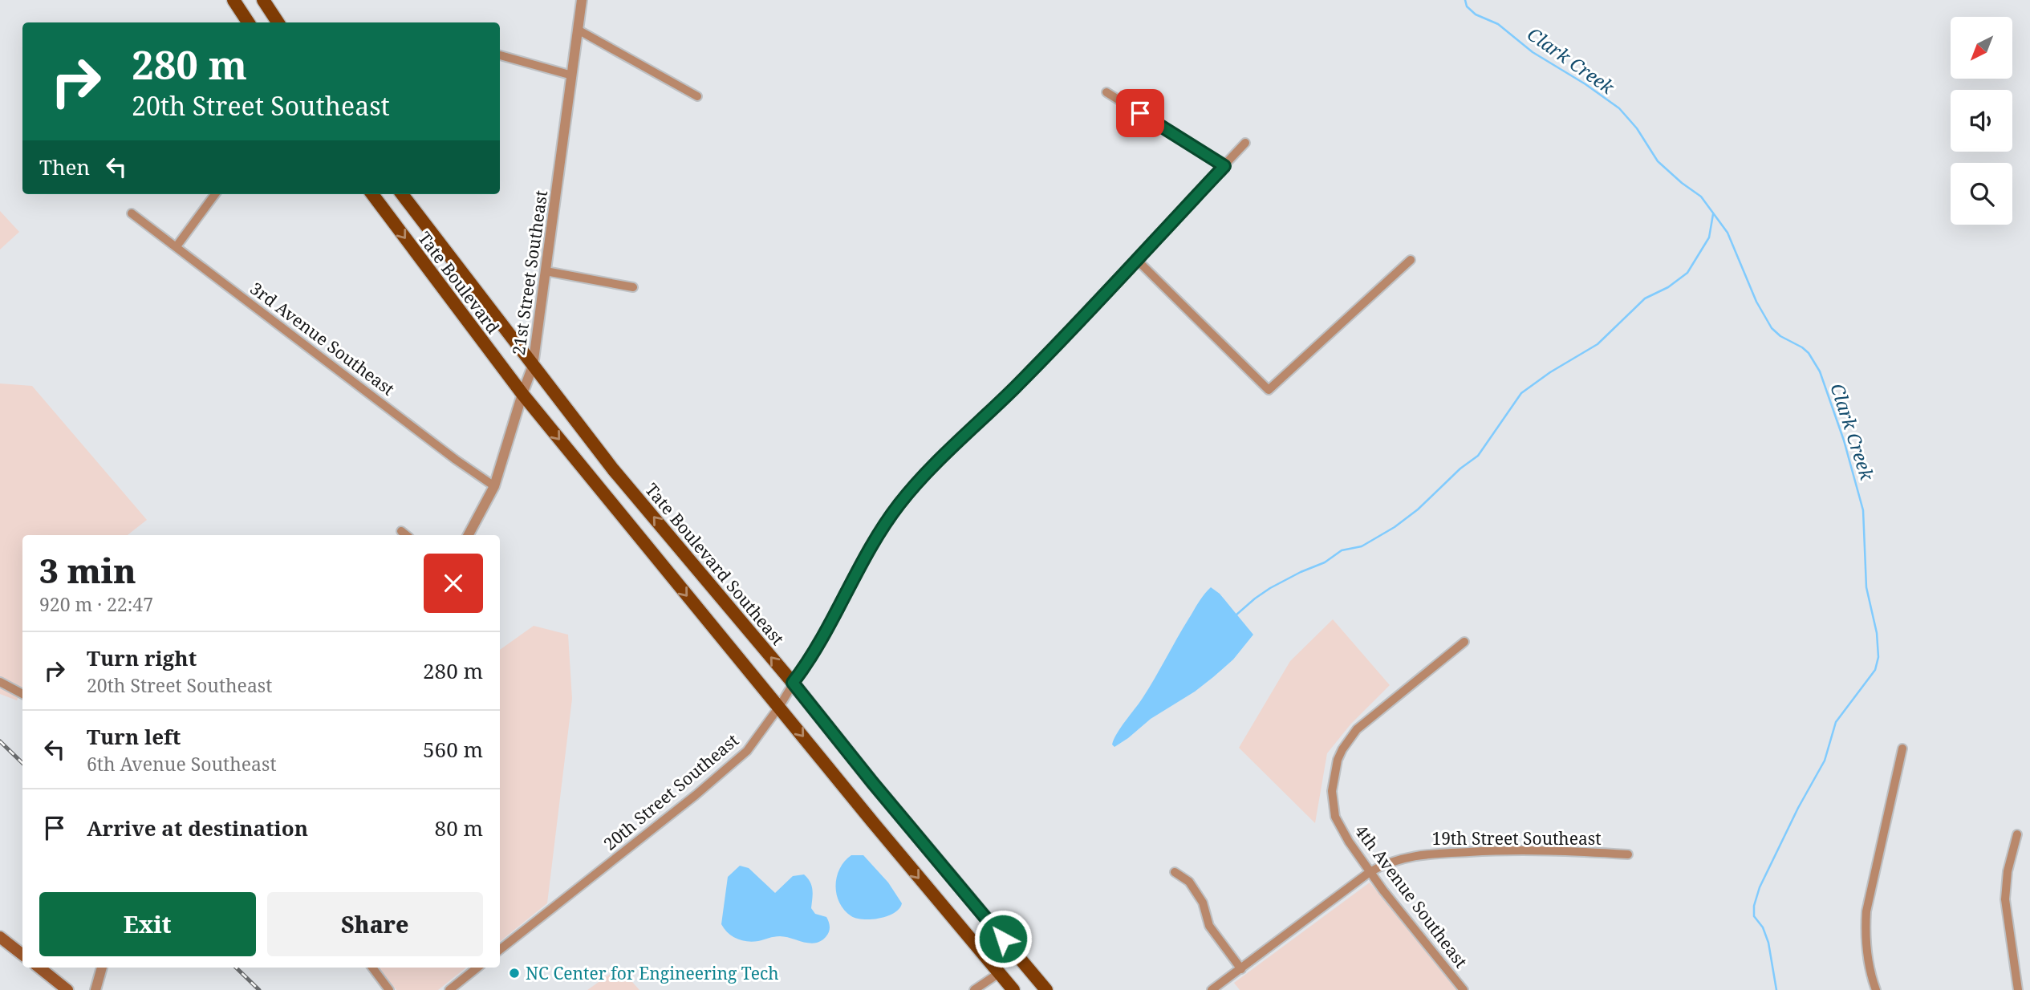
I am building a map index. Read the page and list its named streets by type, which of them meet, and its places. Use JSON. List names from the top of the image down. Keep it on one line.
{"streets":{"main road":["Tate Boulevard","Tate Boulevard Southeast"],"street":["21st Street Southeast","3rd Avenue Southeast","20th Street Southeast","19th Street Southeast","4th Avenue Southeast"]},"crossings":[["21st Street Southeast","Tate Boulevard"],["21st Street Southeast","3rd Avenue Southeast"],["21st Street Southeast","Tate Boulevard Southeast"],["Tate Boulevard","Tate Boulevard Southeast"],["Tate Boulevard Southeast","20th Street Southeast"],["19th Street Southeast","4th Avenue Southeast"]],"water":["Clark Creek"],"places":["NC Center for Engineering Tech"],"north":"bottom left","page":{"turn":["280 m","20th Street Southeast"],"then":"Then","heading":["3 min","920 m · 22:47"],"list":[{"name":"Turn right","note":"20th Street Southeast","value":"280 m"},{"name":"Turn left","note":"6th Avenue Southeast","value":"560 m"},{"name":"Arrive at destination","value":"80 m"}],"buttons":["Exit","Share"]}}
